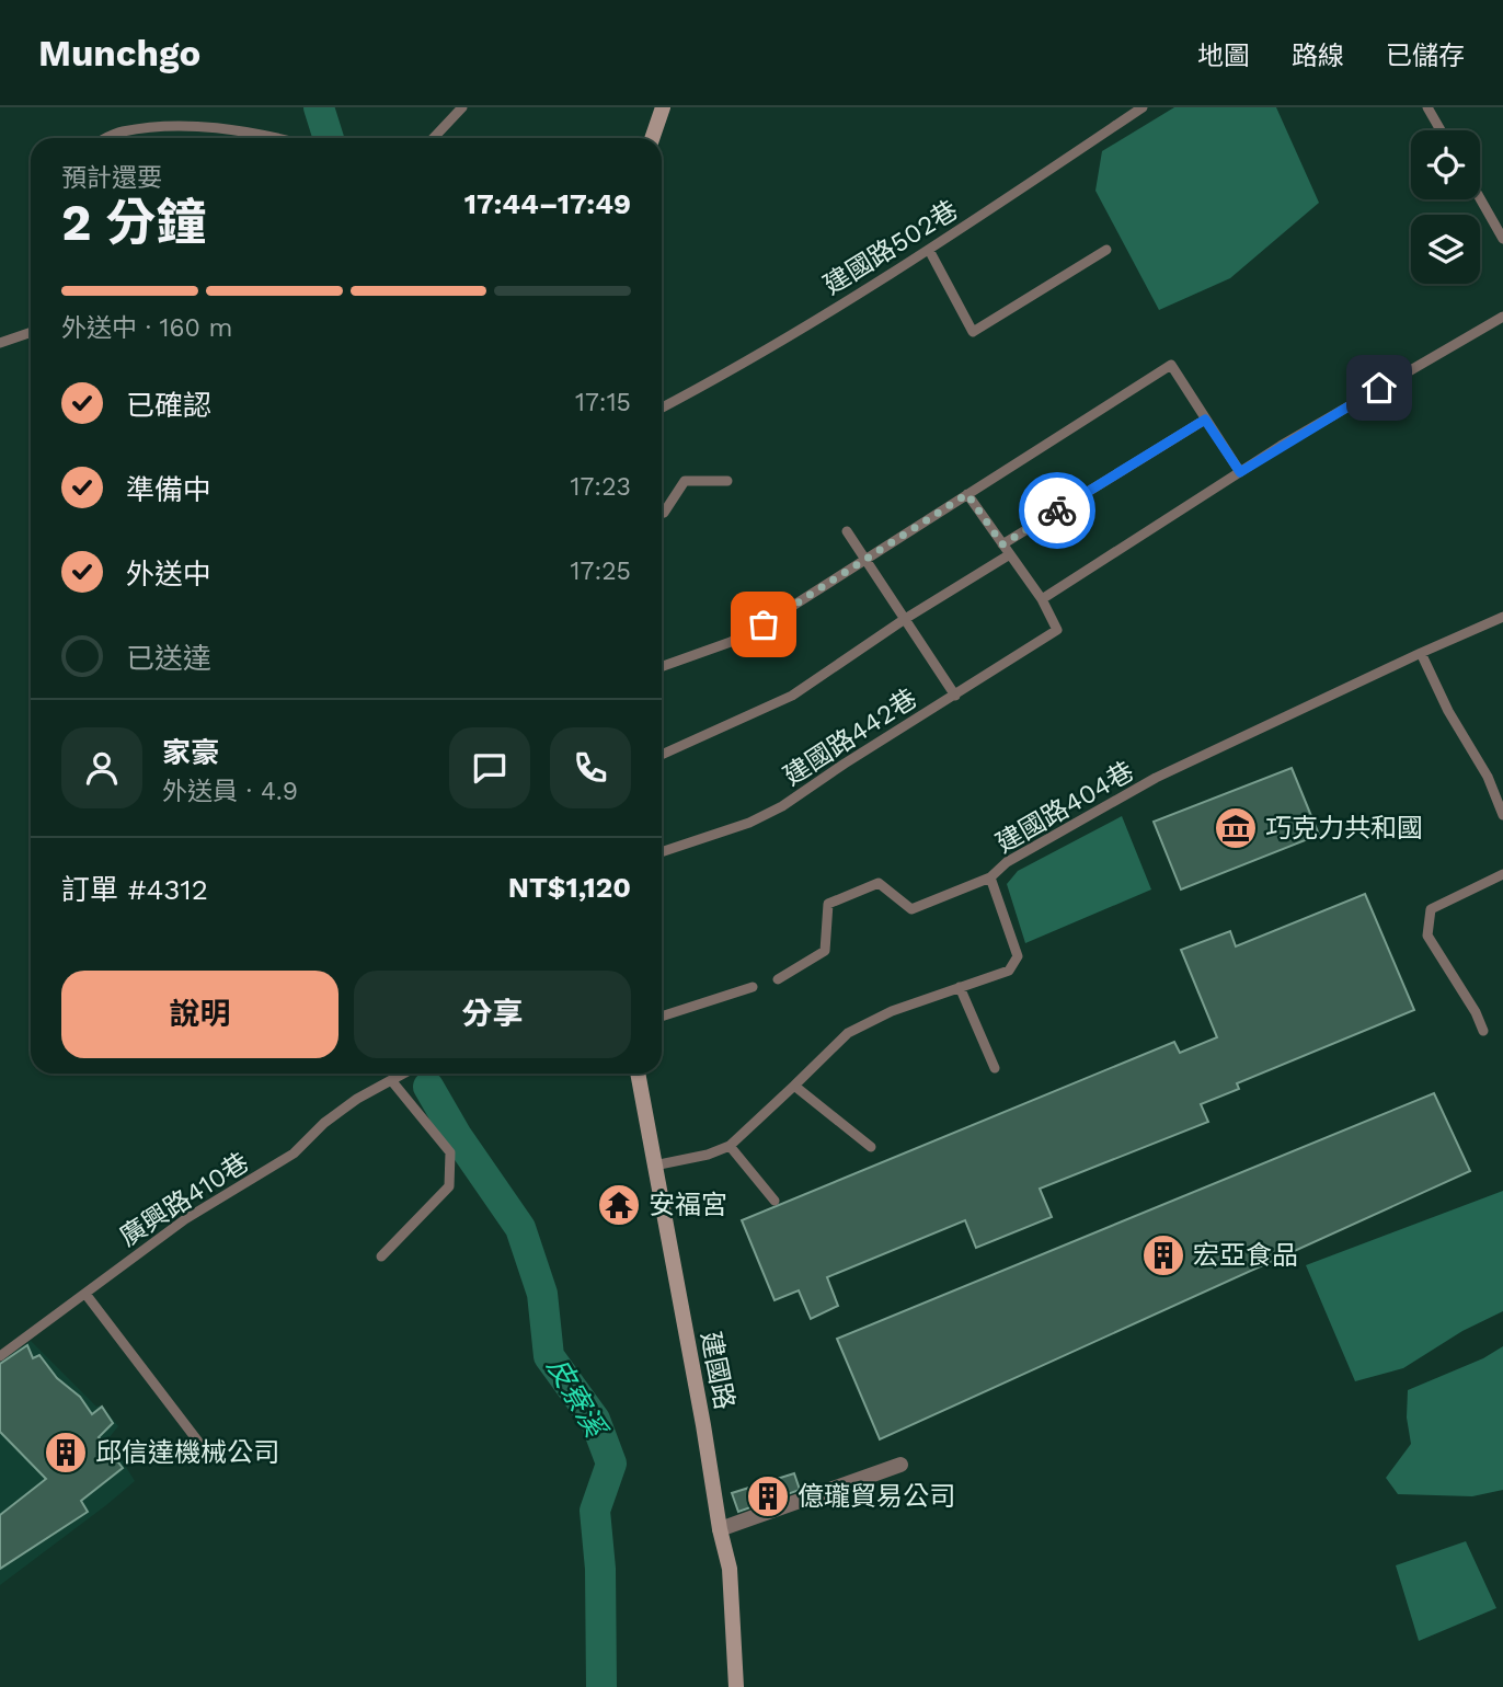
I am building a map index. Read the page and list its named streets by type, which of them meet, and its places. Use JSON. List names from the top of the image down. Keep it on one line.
{"streets":{"street":["建國路"],"lane":["建國路502巷","建國路442巷","建國路404巷","廣興路410巷"]},"crossings":[["建國路404巷","建國路"]],"water":["皮寮溪"],"places":{"museum":["巧克力共和國"],"temple":["安福宮"],"building":["宏亞食品","邱信達機械公司","億瓏貿易公司"]},"page":{"header":"Munchgo","nav":["地圖","路線","已儲存"],"heading":["2 分鐘","預計還要","17:44–17:49"],"panel":["家豪","外送員 · 4.9","訂單 #4312","NT$1,120"],"bar":"外送中 · 160 m","list":[["已確認","17:15"],["準備中","17:23"],["外送中","17:25"],"已送達"],"buttons":["說明","分享"]}}
